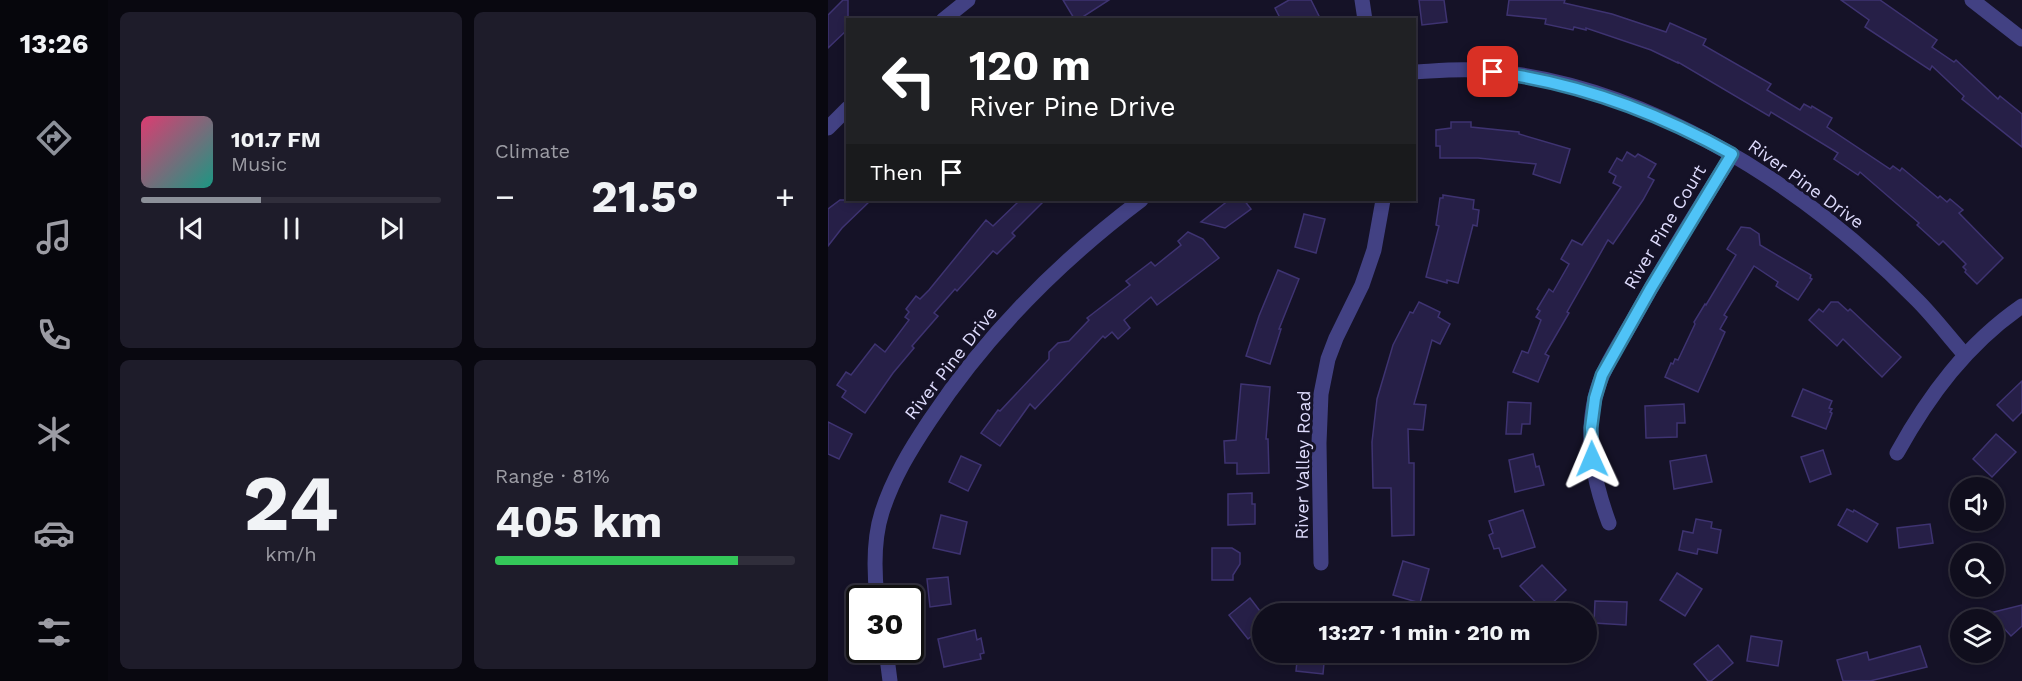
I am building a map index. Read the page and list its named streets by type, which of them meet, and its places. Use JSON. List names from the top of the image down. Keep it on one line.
{"streets":{"street":["River Pine Drive","River Pine Court","River Valley Road"]},"crossings":[["River Pine Drive","River Pine Court"]],"page":{"tabs":"13:26","tile":["Climate",["24","km/h"],["Range · 81%","405 km"]],"turn":["120 m","River Pine Drive"],"song":["101.7 FM","Music"],"then":"Then","heat":["−","21.5°","+"],"limit":"30","trip":"13:27 · 1 min · 210 m"}}
